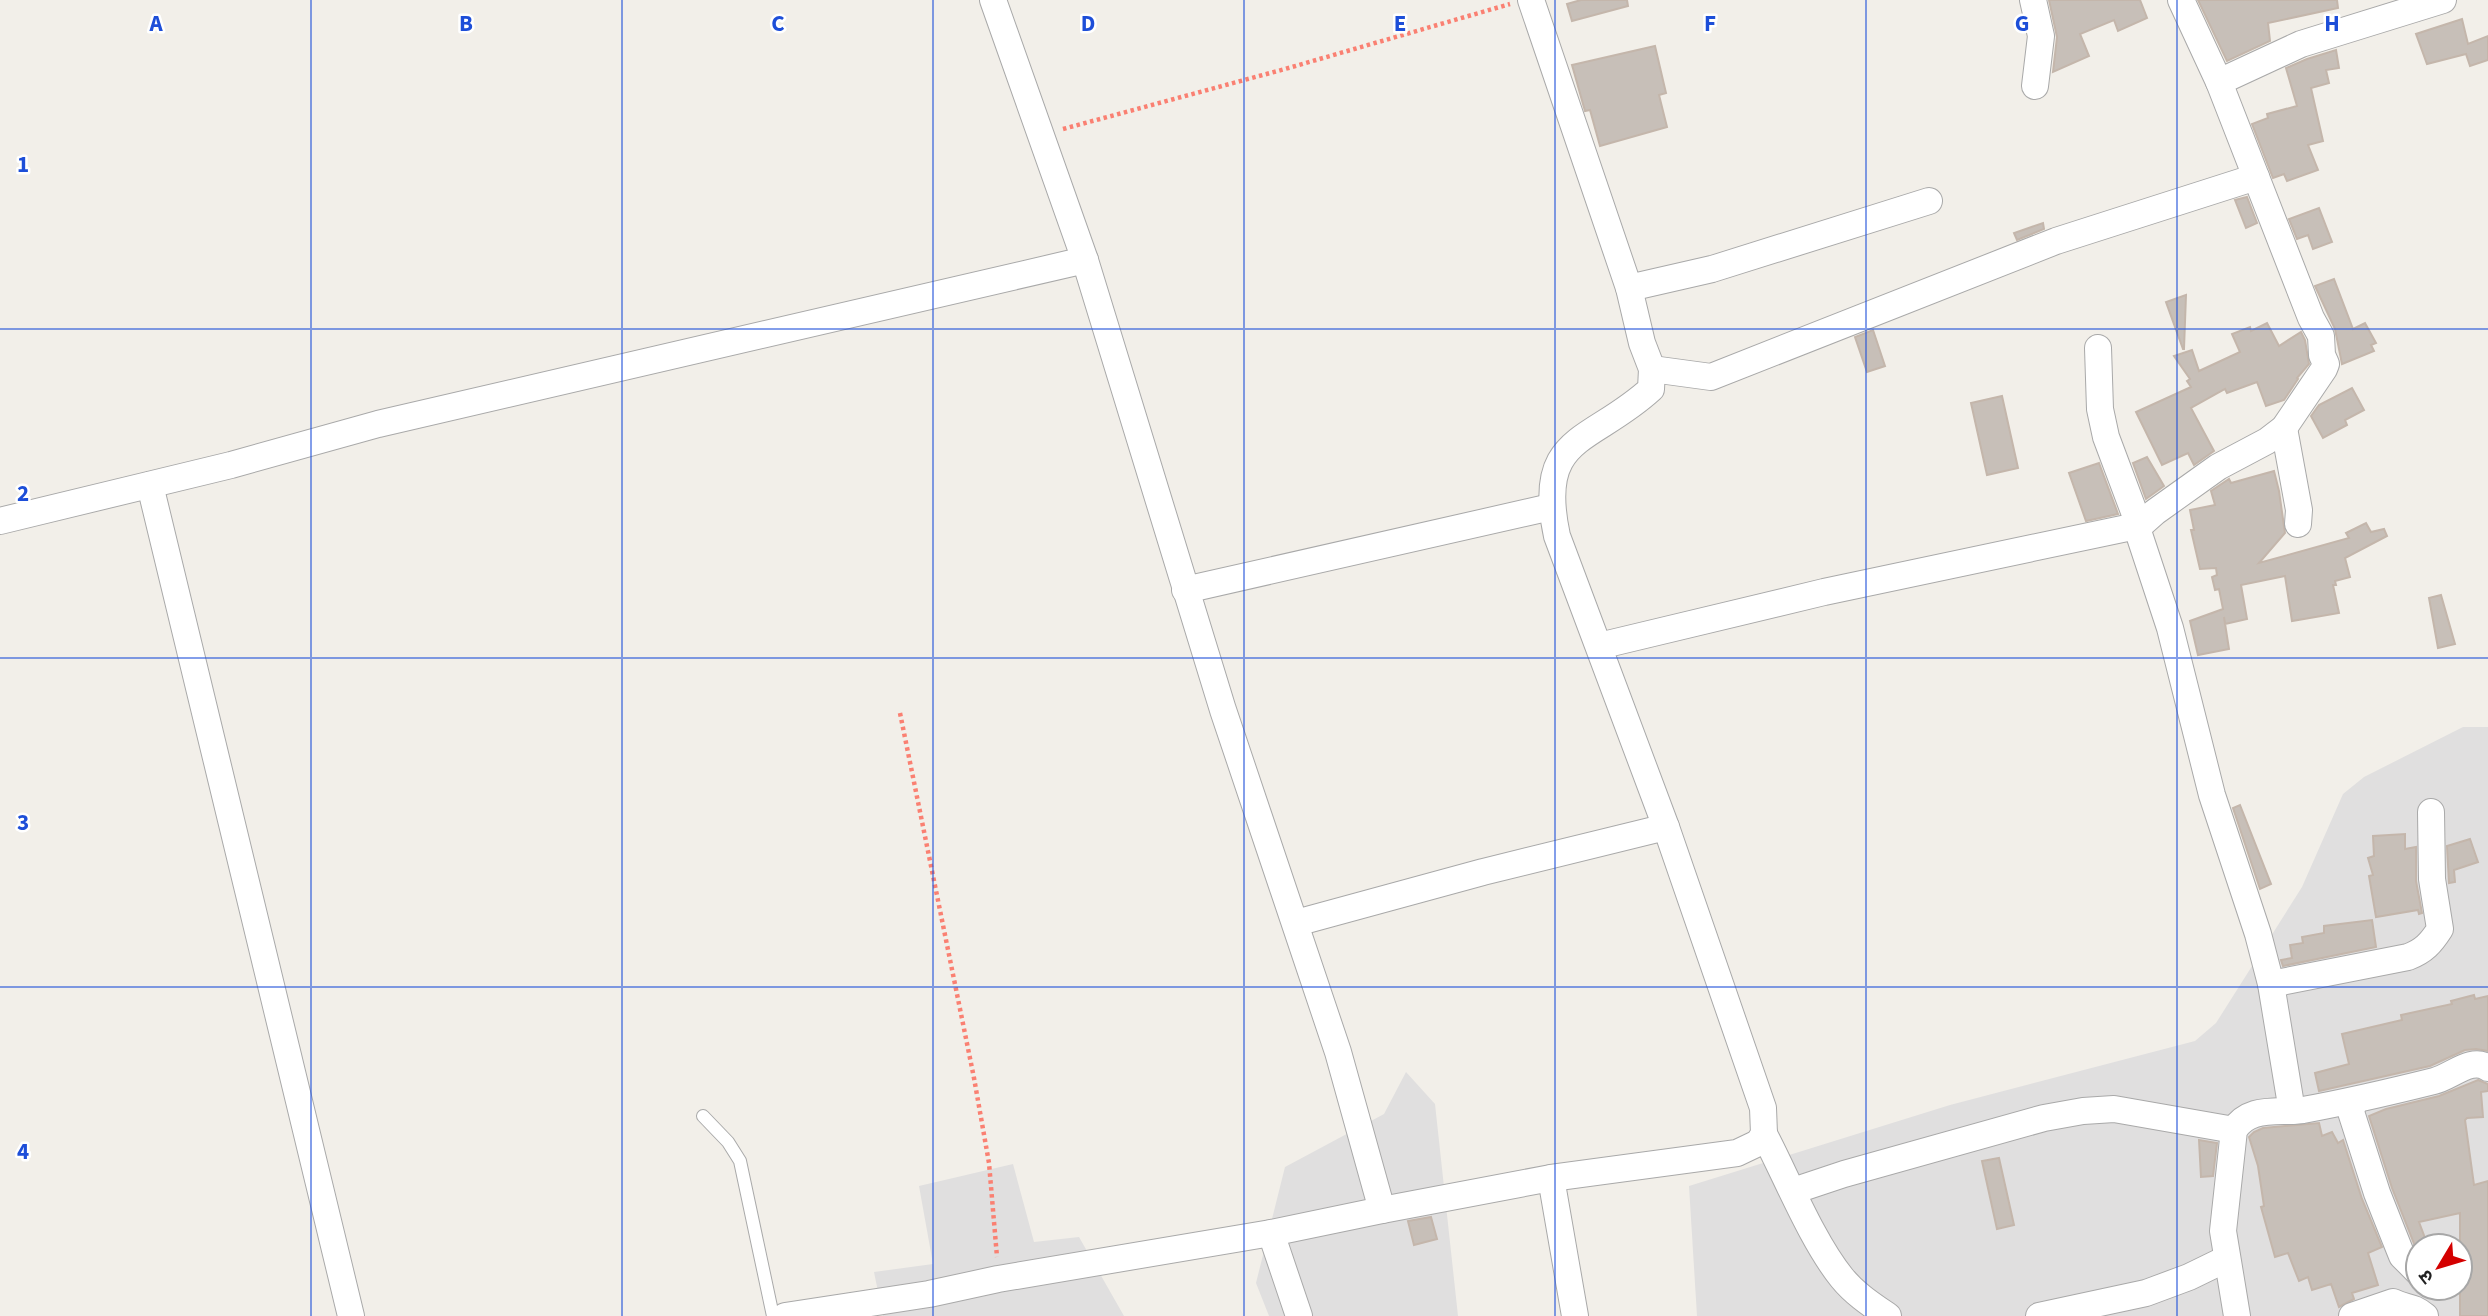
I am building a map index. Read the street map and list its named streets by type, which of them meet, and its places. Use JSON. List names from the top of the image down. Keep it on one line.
{"north":"bottom left","grid":{"columns":["A","B","C","D","E","F","G","H"],"rows":["1","2","3","4"]}}
